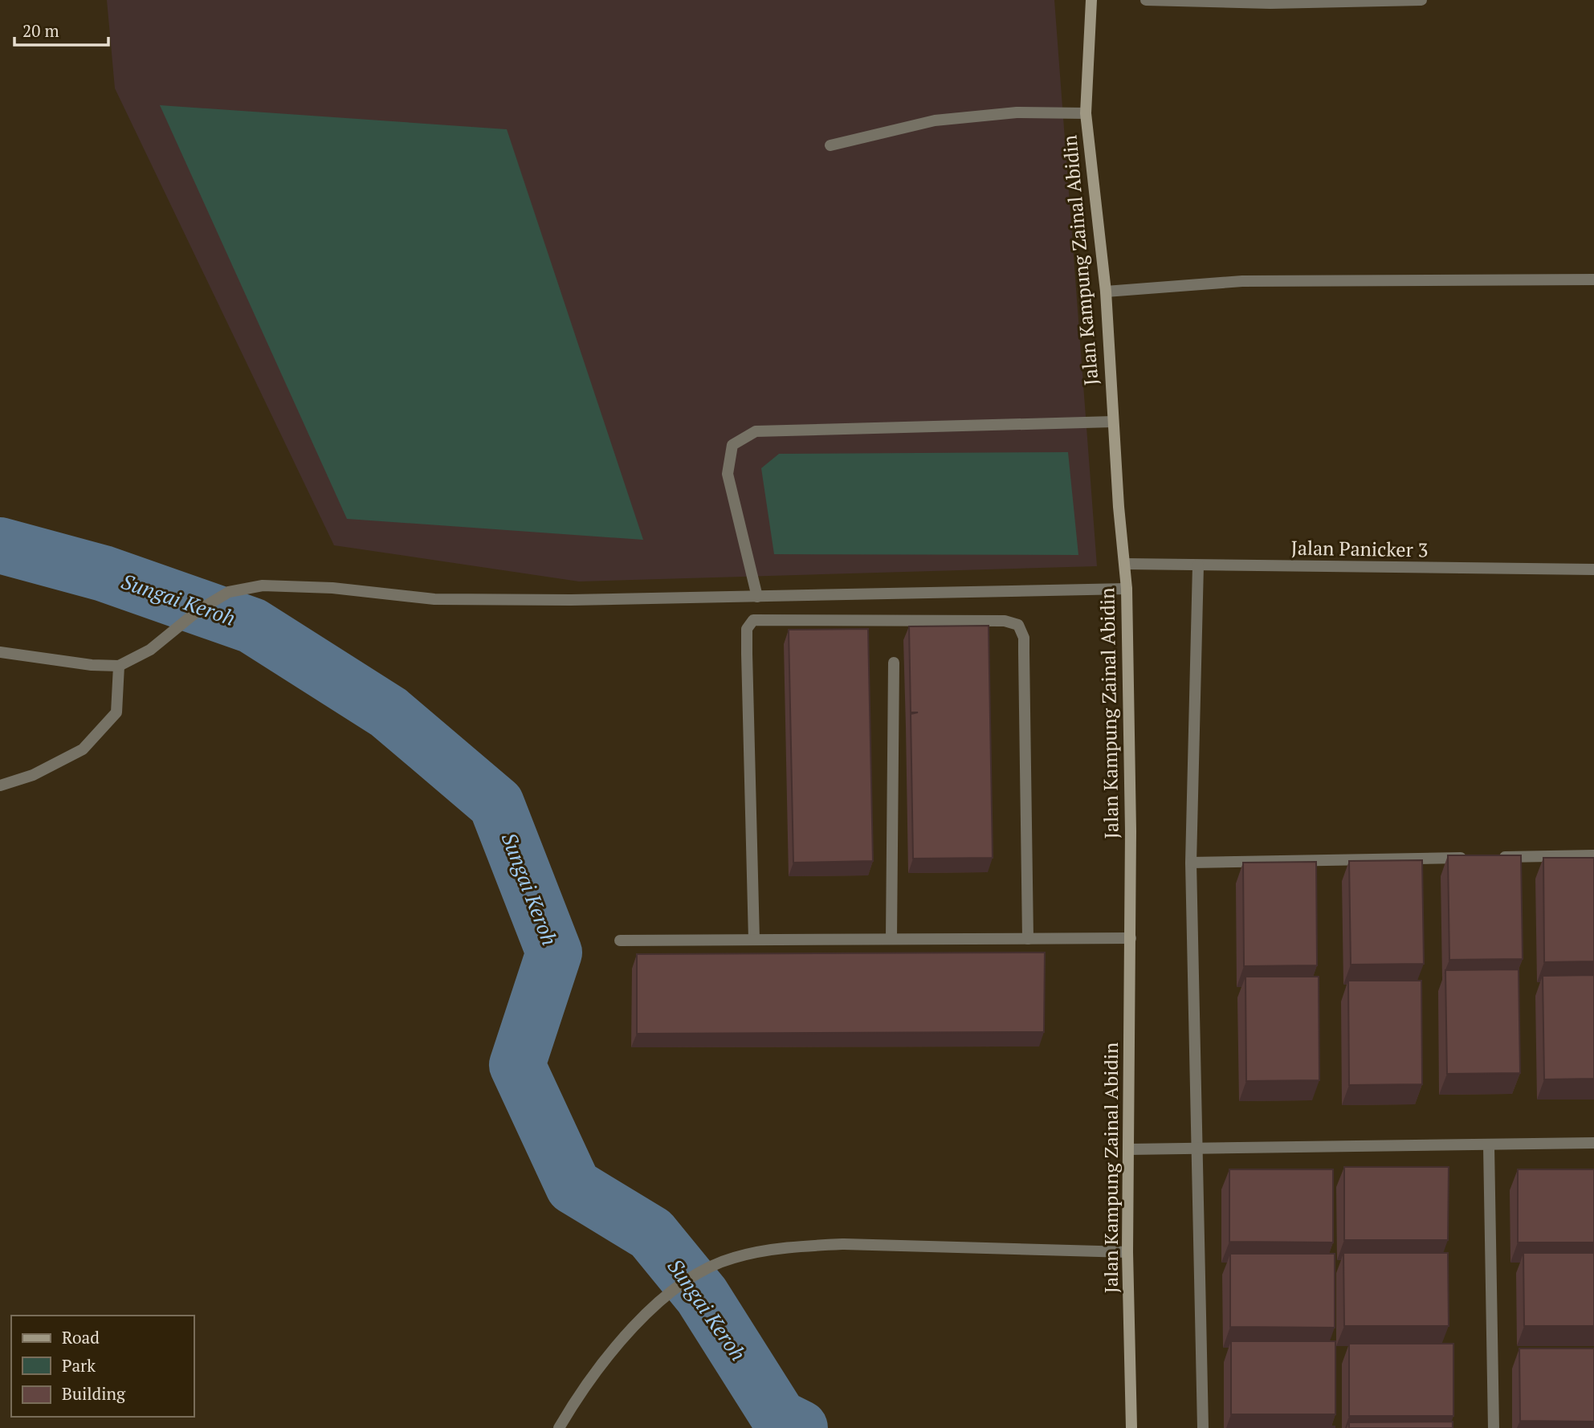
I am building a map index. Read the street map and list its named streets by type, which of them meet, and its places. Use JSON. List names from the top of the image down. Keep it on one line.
{"streets":{"street":["Jalan Kampung Zainal Abidin","Jalan Panicker 3"]},"crossings":[["Jalan Kampung Zainal Abidin","Jalan Panicker 3"]],"water":["Sungai Keroh"],"legend":["Road","Park","Building"],"scale_bar":"20 m"}
